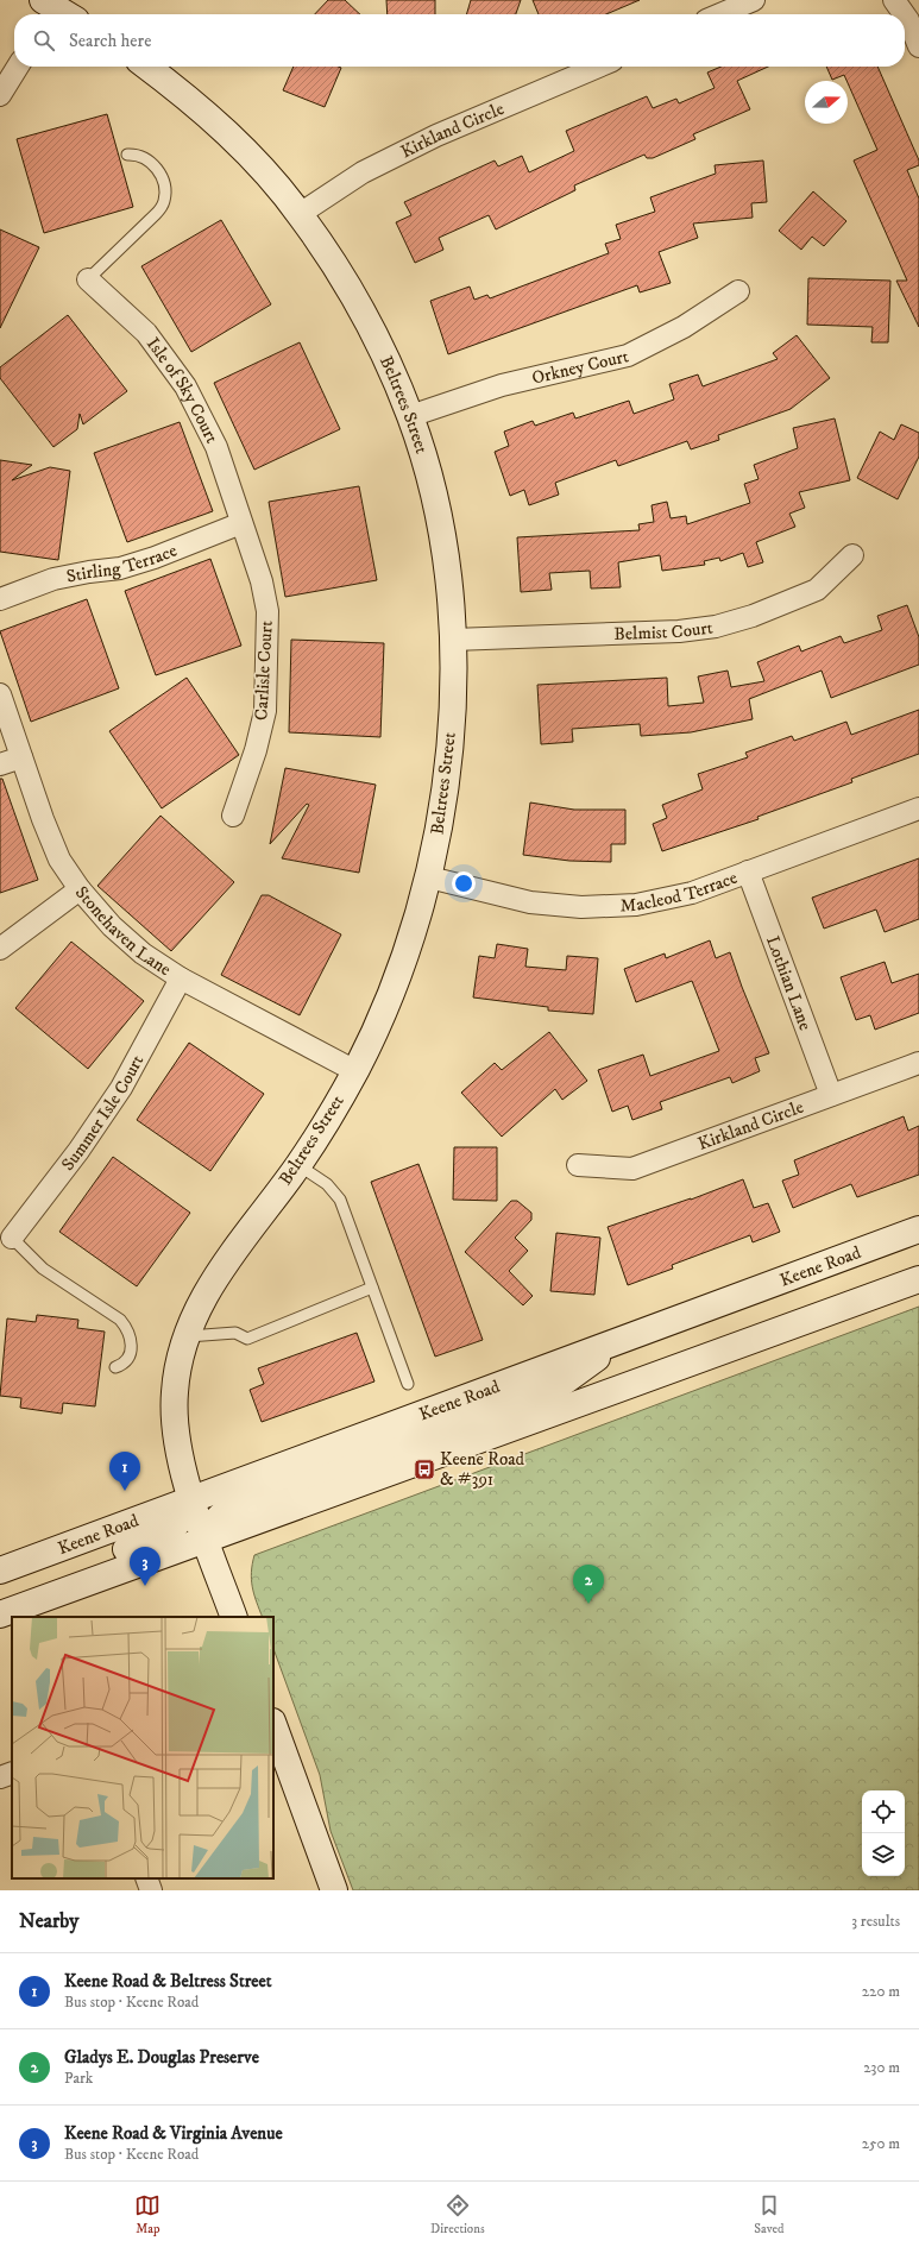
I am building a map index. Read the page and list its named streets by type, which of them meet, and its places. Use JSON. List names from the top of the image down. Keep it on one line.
{"streets":{"main road":["Beltrees Street","Keene Road"],"street":["Kirkland Circle","Orkney Court","Isle of Sky Court","Stirling Terrace","Belmist Court","Carlisle Court","Macleod Terrace","Stonehaven Lane","Lothian Lane","Summer Isle Court"]},"crossings":[["Kirkland Circle","Beltrees Street"],["Kirkland Circle","Lothian Lane"],["Orkney Court","Beltrees Street"],["Isle of Sky Court","Stirling Terrace"],["Isle of Sky Court","Carlisle Court"],["Beltrees Street","Belmist Court"],["Beltrees Street","Macleod Terrace"],["Beltrees Street","Stonehaven Lane"],["Beltrees Street","Keene Road"],["Stirling Terrace","Carlisle Court"],["Macleod Terrace","Lothian Lane"],["Stonehaven Lane","Summer Isle Court"]],"places":{"bus stop":["Keene Road & #391"]},"north":"right","page":{"search":"Search here","pins":["1","3","2"],"heading":["Nearby","3 results"],"list":[{"mark":"1","name":"Keene Road & Beltress Street","note":"Bus stop · Keene Road","value":"220 m"},{"mark":"2","name":"Gladys E. Douglas Preserve","note":"Park","value":"230 m"},{"mark":"3","name":"Keene Road & Virginia Avenue","note":"Bus stop · Keene Road","value":"250 m"}],"nav":["Map","Directions","Saved"]}}
